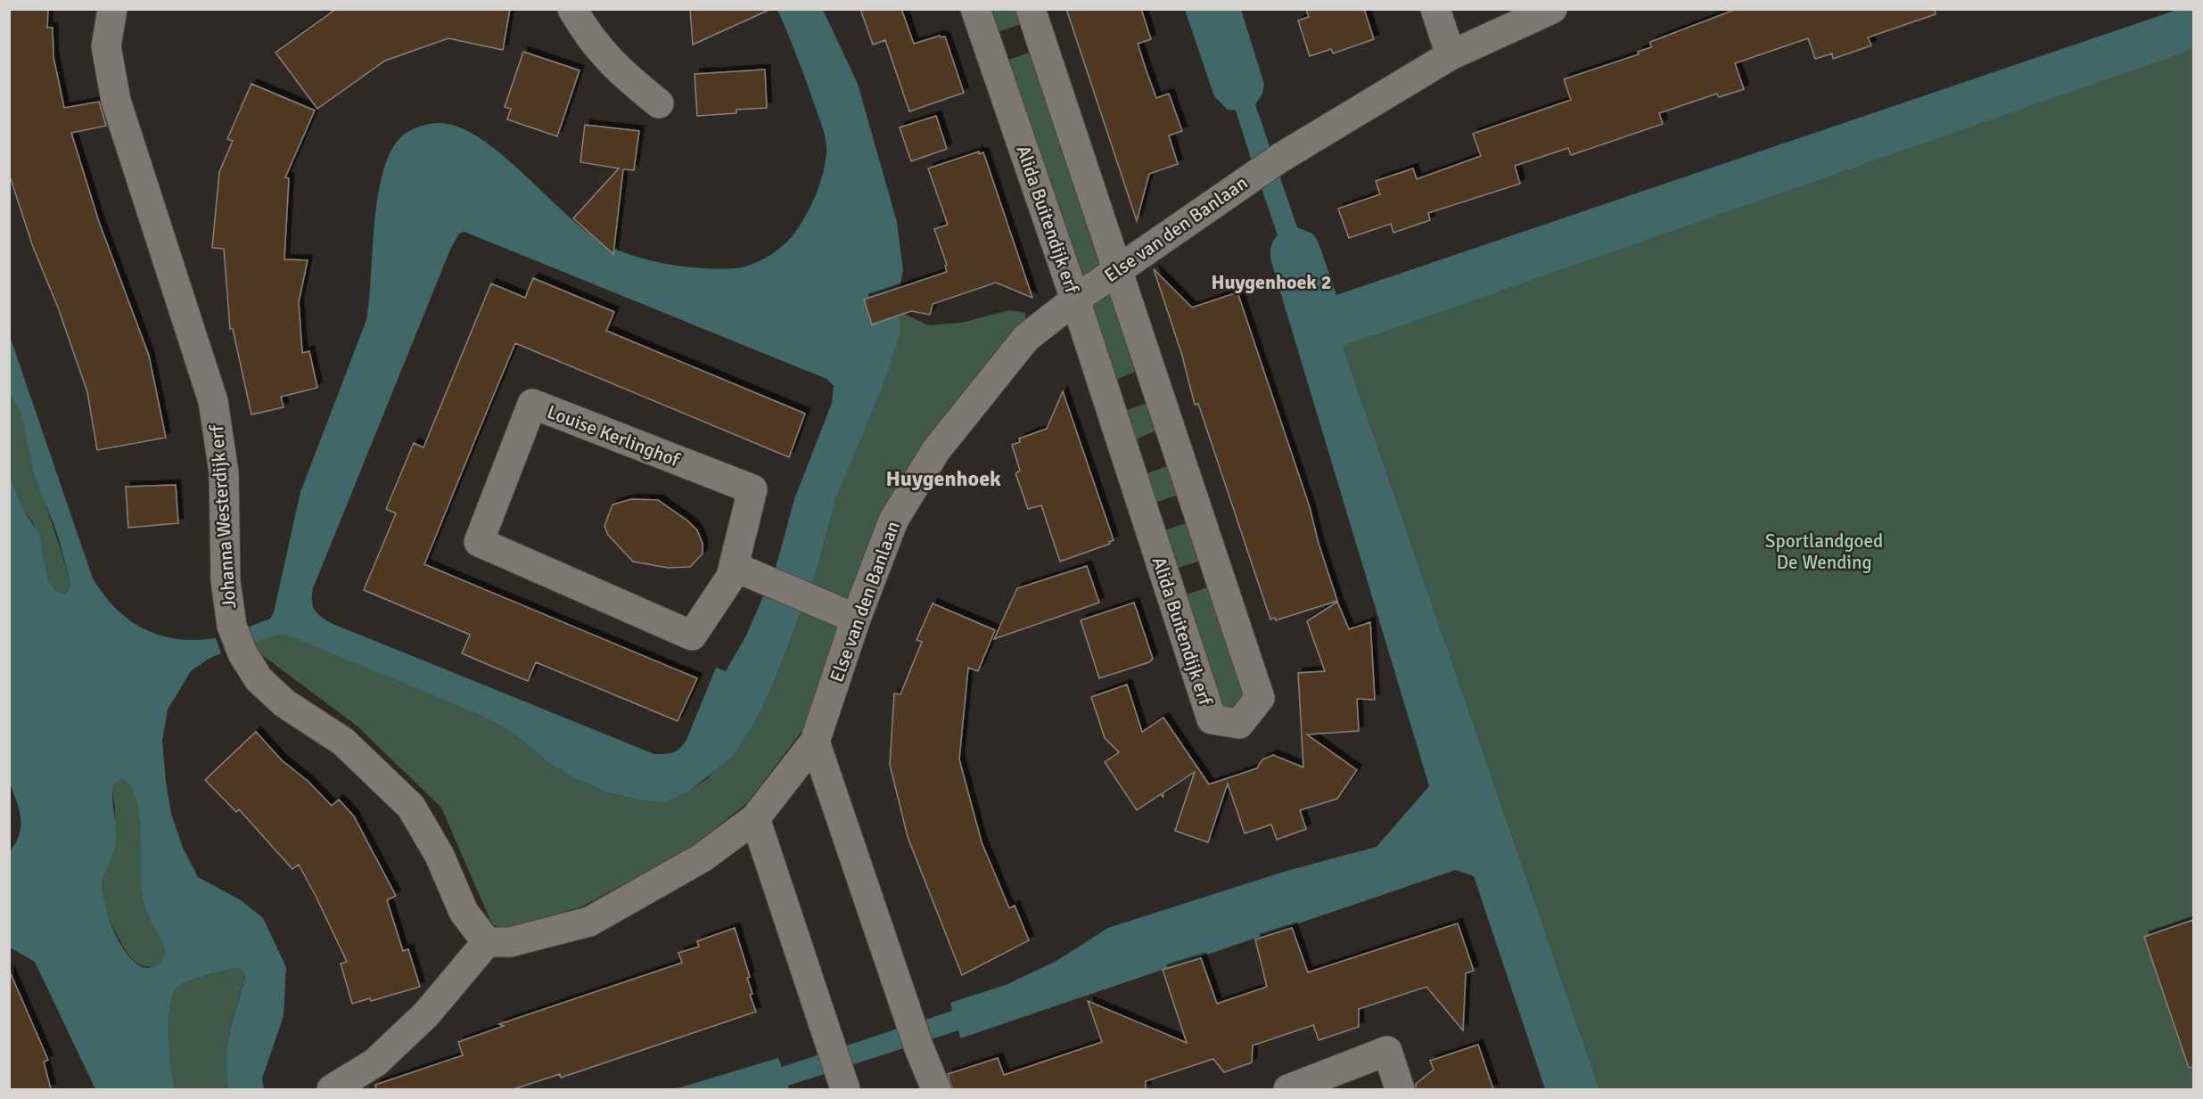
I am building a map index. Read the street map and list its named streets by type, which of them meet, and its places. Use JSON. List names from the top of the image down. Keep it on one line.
{"streets":{"street":["Alida Buitendijk erf","Else van den Banlaan","Louise Kerlinghof","Johanna Westerdijk erf"]},"crossings":[["Alida Buitendijk erf","Else van den Banlaan"]],"districts":["Huygenhoek 2","Huygenhoek"],"parks":["Sportlandgoed De Wending"]}
